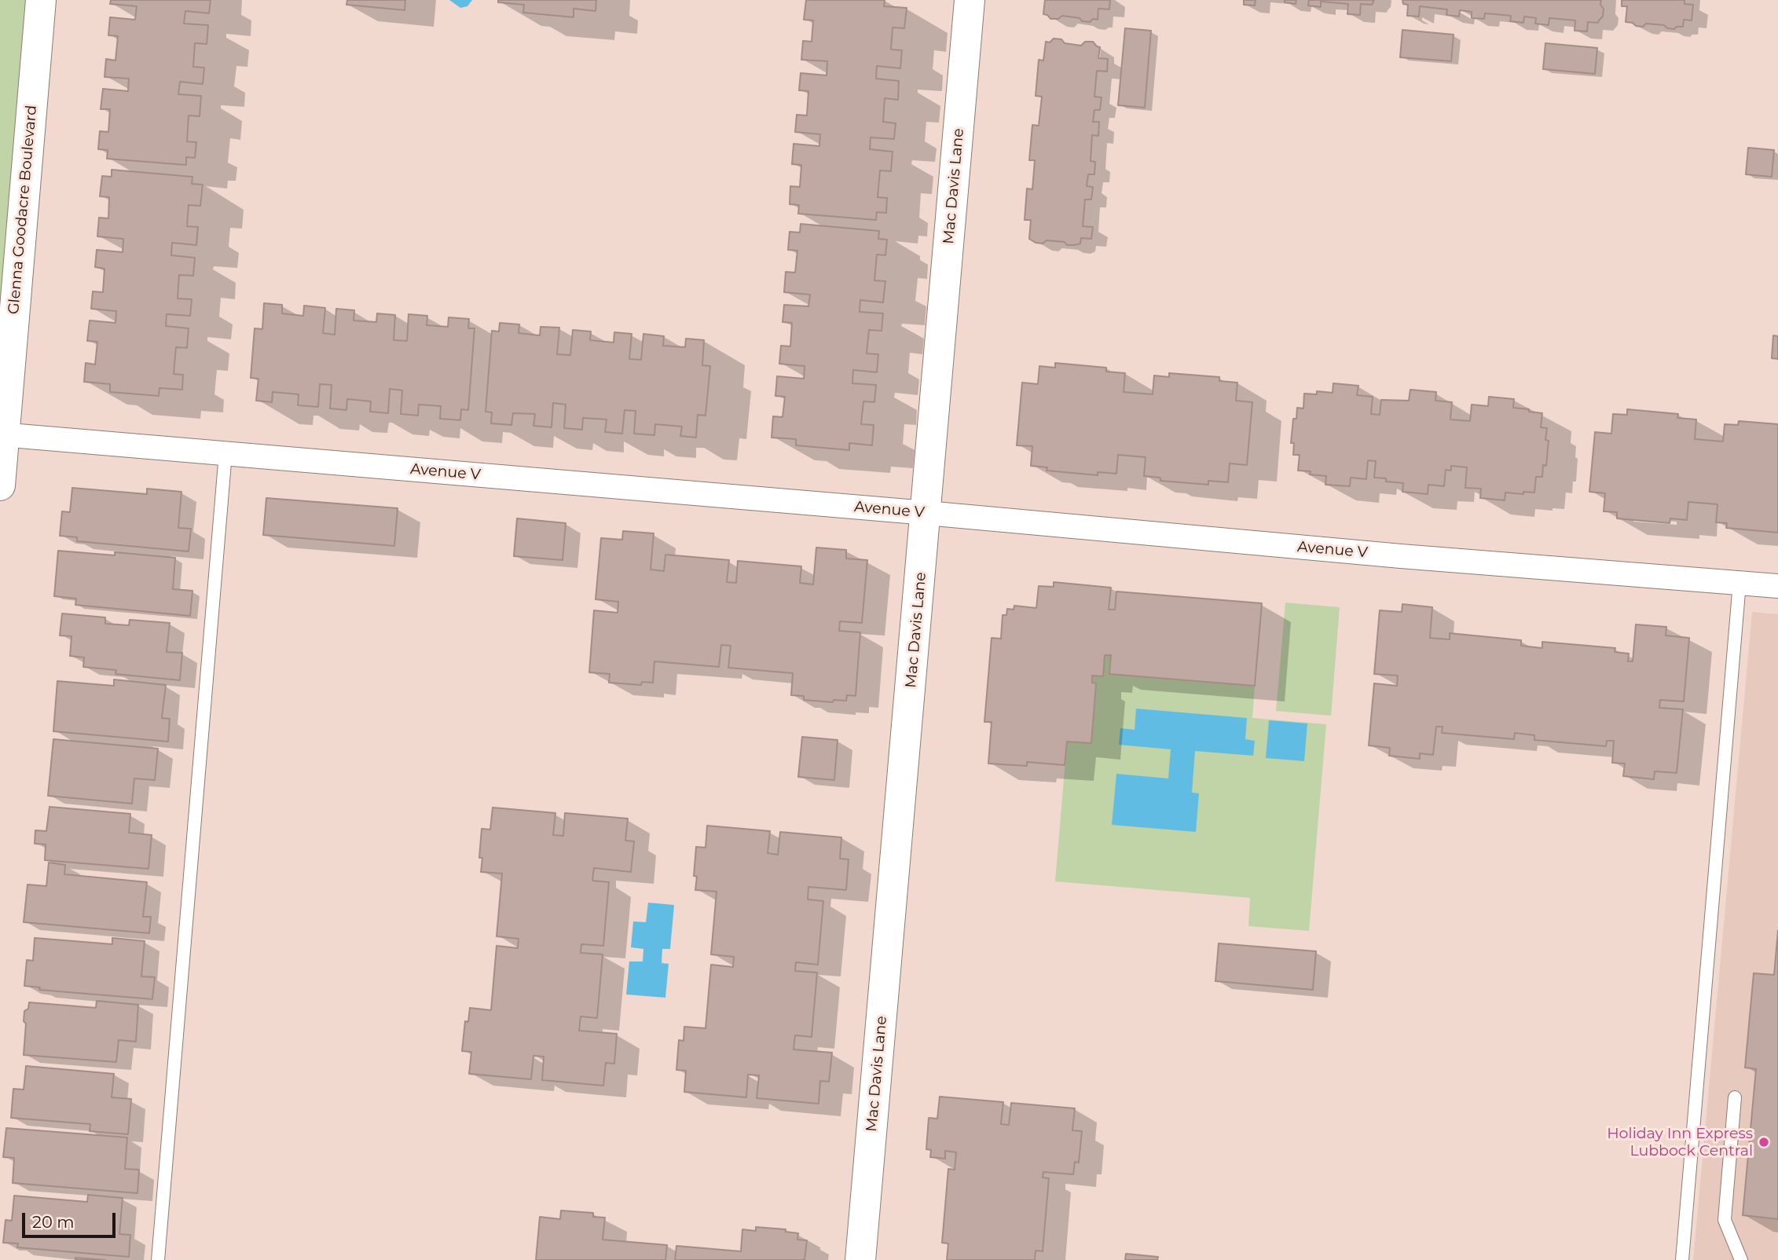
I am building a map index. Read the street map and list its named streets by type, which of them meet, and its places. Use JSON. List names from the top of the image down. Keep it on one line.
{"streets":{"street":["Mac Davis Lane","Glenna Goodacre Boulevard","Avenue V"]},"crossings":[["Mac Davis Lane","Avenue V"],["Glenna Goodacre Boulevard","Avenue V"]],"places":["Holiday Inn Express Lubbock Central"],"scale_bar":"20 m"}
